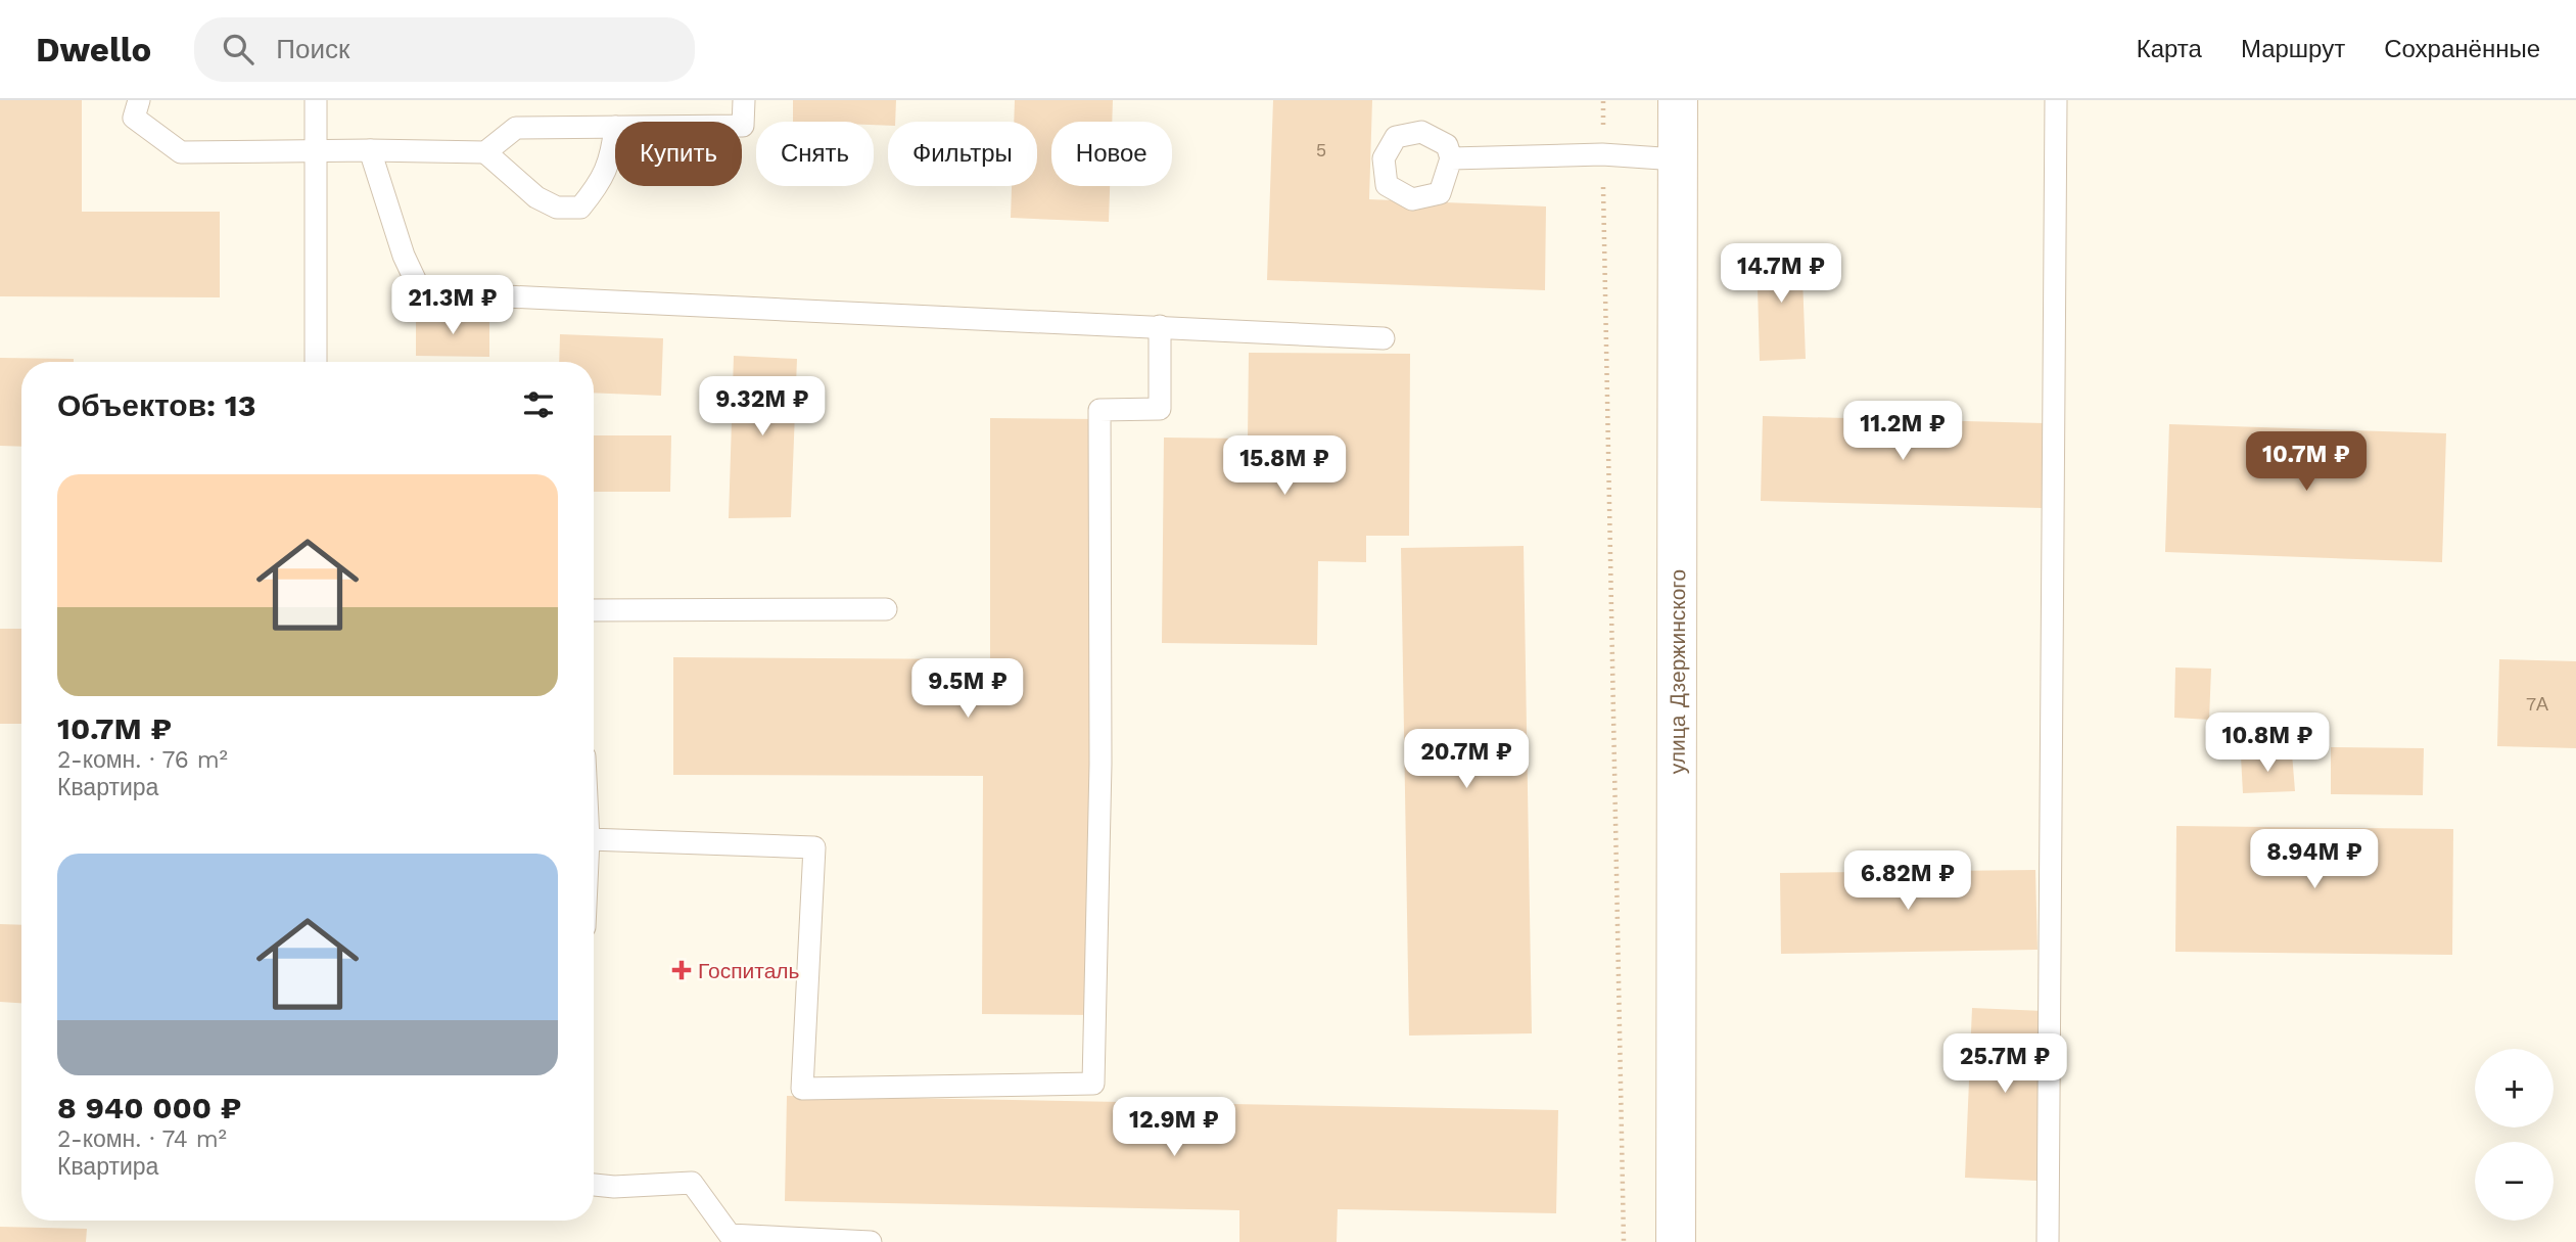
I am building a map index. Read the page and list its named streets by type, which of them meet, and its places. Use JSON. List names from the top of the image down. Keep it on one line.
{"streets":{"street":["улица Дзержинского"]},"places":{"health":["Госпиталь"]},"house_numbers":["5","7А"],"page":{"header":"Dwello","search":"Поиск","nav":["Карта","Маршрут","Сохранённые"],"chip":["Купить","Снять","Фильтры","Новое"],"price":["14.7M ₽","21.3M ₽","9.32M ₽","11.2M ₽","10.7M ₽","15.8M ₽","9.5M ₽","10.8M ₽","20.7M ₽","8.94M ₽","6.82M ₽","25.7M ₽","12.9M ₽"],"heading":"Объектов: 13","list":[{"name":"10.7M ₽","note":"2-комн. · 76 m² · Квартира"},{"name":"8 940 000 ₽","note":"2-комн. · 74 m² · Квартира"}],"map_buttons":["+","−"]}}
